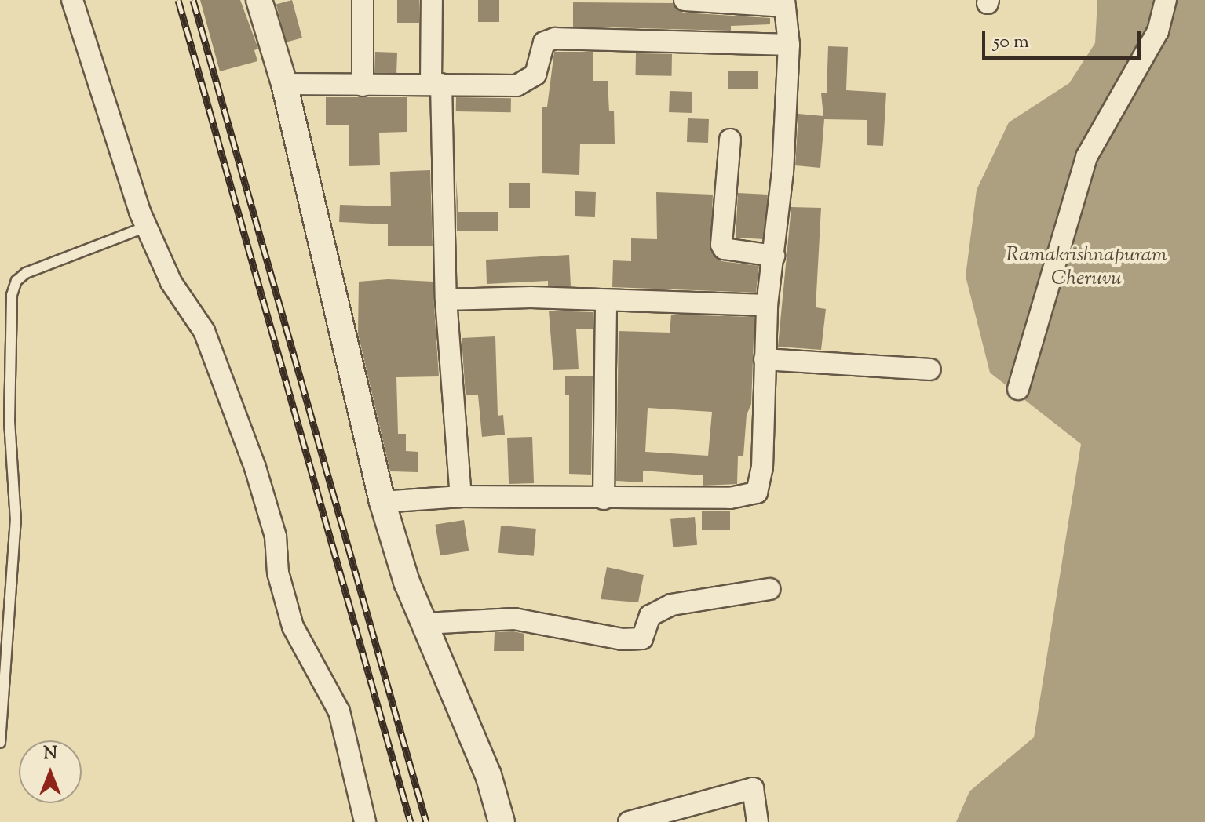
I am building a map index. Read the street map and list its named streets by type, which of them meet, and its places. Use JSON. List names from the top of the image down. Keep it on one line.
{"water":["Ramakrishnapuram Cheruvu"],"scale_bar":"50 m","north":"top"}
